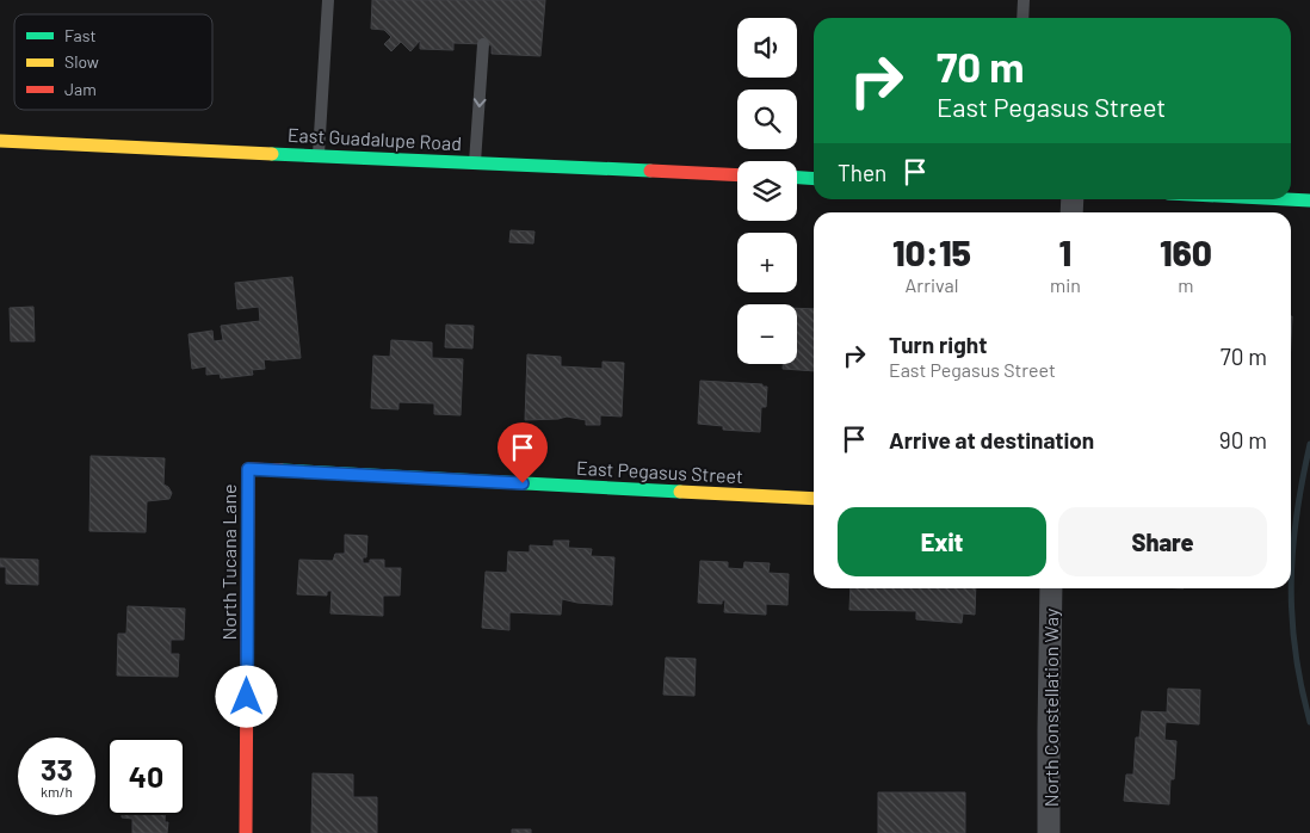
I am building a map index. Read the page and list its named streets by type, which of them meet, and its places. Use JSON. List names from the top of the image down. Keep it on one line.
{"streets":{"street":["East Guadalupe Road","East Pegasus Street","North Tucana Lane","North Constellation Way"]},"crossings":[["East Pegasus Street","North Tucana Lane"]],"legend":["Fast","Slow","Jam"],"page":{"map_buttons":["+","−"],"turn":["70 m","East Pegasus Street"],"then":"Then","eta":["10:15","Arrival","1","min","160","m"],"list":[{"name":"Turn right","note":"East Pegasus Street","value":"70 m"},{"name":"Arrive at destination","value":"90 m"}],"buttons":["Exit","Share"],"speed":"33 km/h","limit":"40"}}
